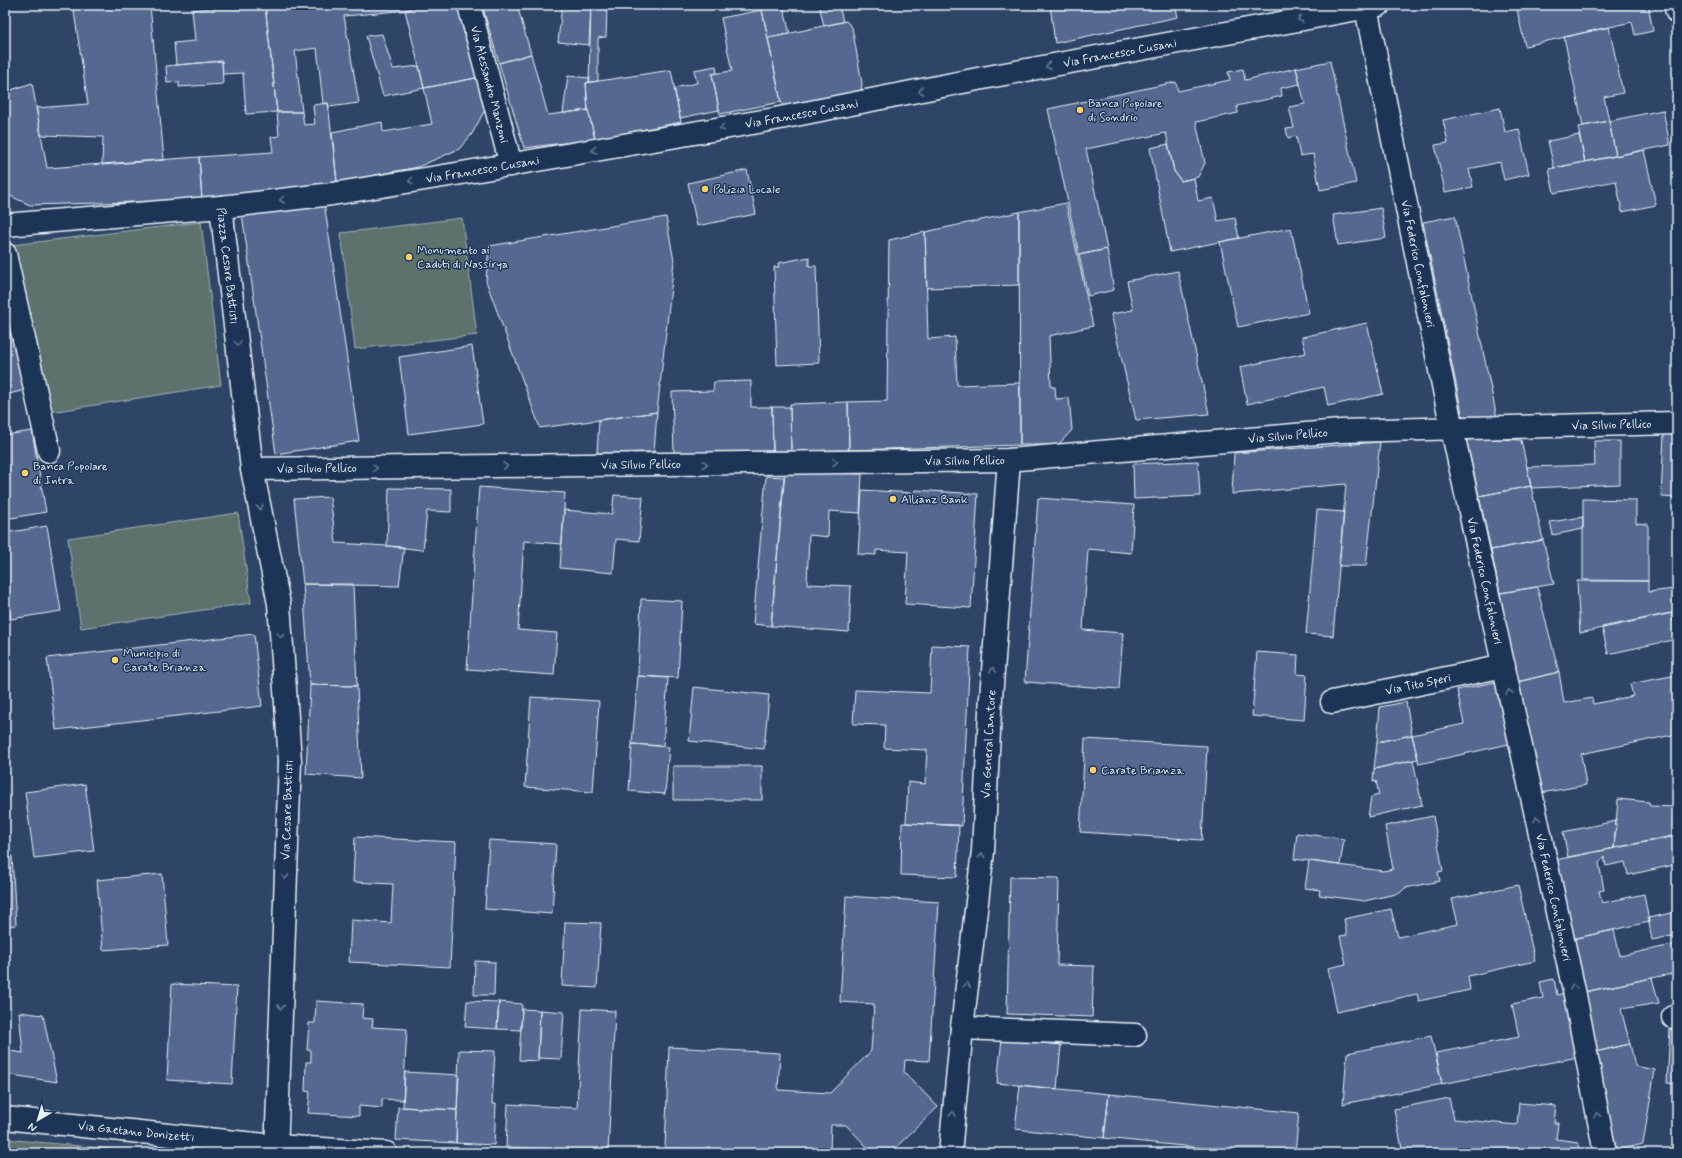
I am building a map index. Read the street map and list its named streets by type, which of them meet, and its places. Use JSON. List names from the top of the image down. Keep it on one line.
{"streets":{"street":["Via Francesco Cusani","Via Alessandro Manzoni","Via Federico Confalonieri","Piazza Cesare Battisti","Via Silvio Pellico","Via Tito Speri","Via General Cantore","Via Cesare Battisti","Via Gaetano Donizetti"]},"crossings":[["Via Francesco Cusani","Via Alessandro Manzoni"],["Via Francesco Cusani","Via Federico Confalonieri"],["Via Francesco Cusani","Piazza Cesare Battisti"],["Via Federico Confalonieri","Via Silvio Pellico"],["Via Federico Confalonieri","Via Tito Speri"],["Piazza Cesare Battisti","Via Silvio Pellico"],["Piazza Cesare Battisti","Via Cesare Battisti"],["Via Silvio Pellico","Via General Cantore"],["Via Silvio Pellico","Via Cesare Battisti"],["Via Cesare Battisti","Via Gaetano Donizetti"]],"one_way":["Via Francesco Cusani","Via Federico Confalonieri","Piazza Cesare Battisti","Via Silvio Pellico","Via General Cantore","Via Cesare Battisti"],"places":["Banca Popolare di Sondrio","Polizia Locale","Monumento ai Caduti di Nassirya","Banca Popolare di Intra","Allianz Bank","Municipio di Carate Brianza","Carate Brianza"],"north":"bottom left"}
